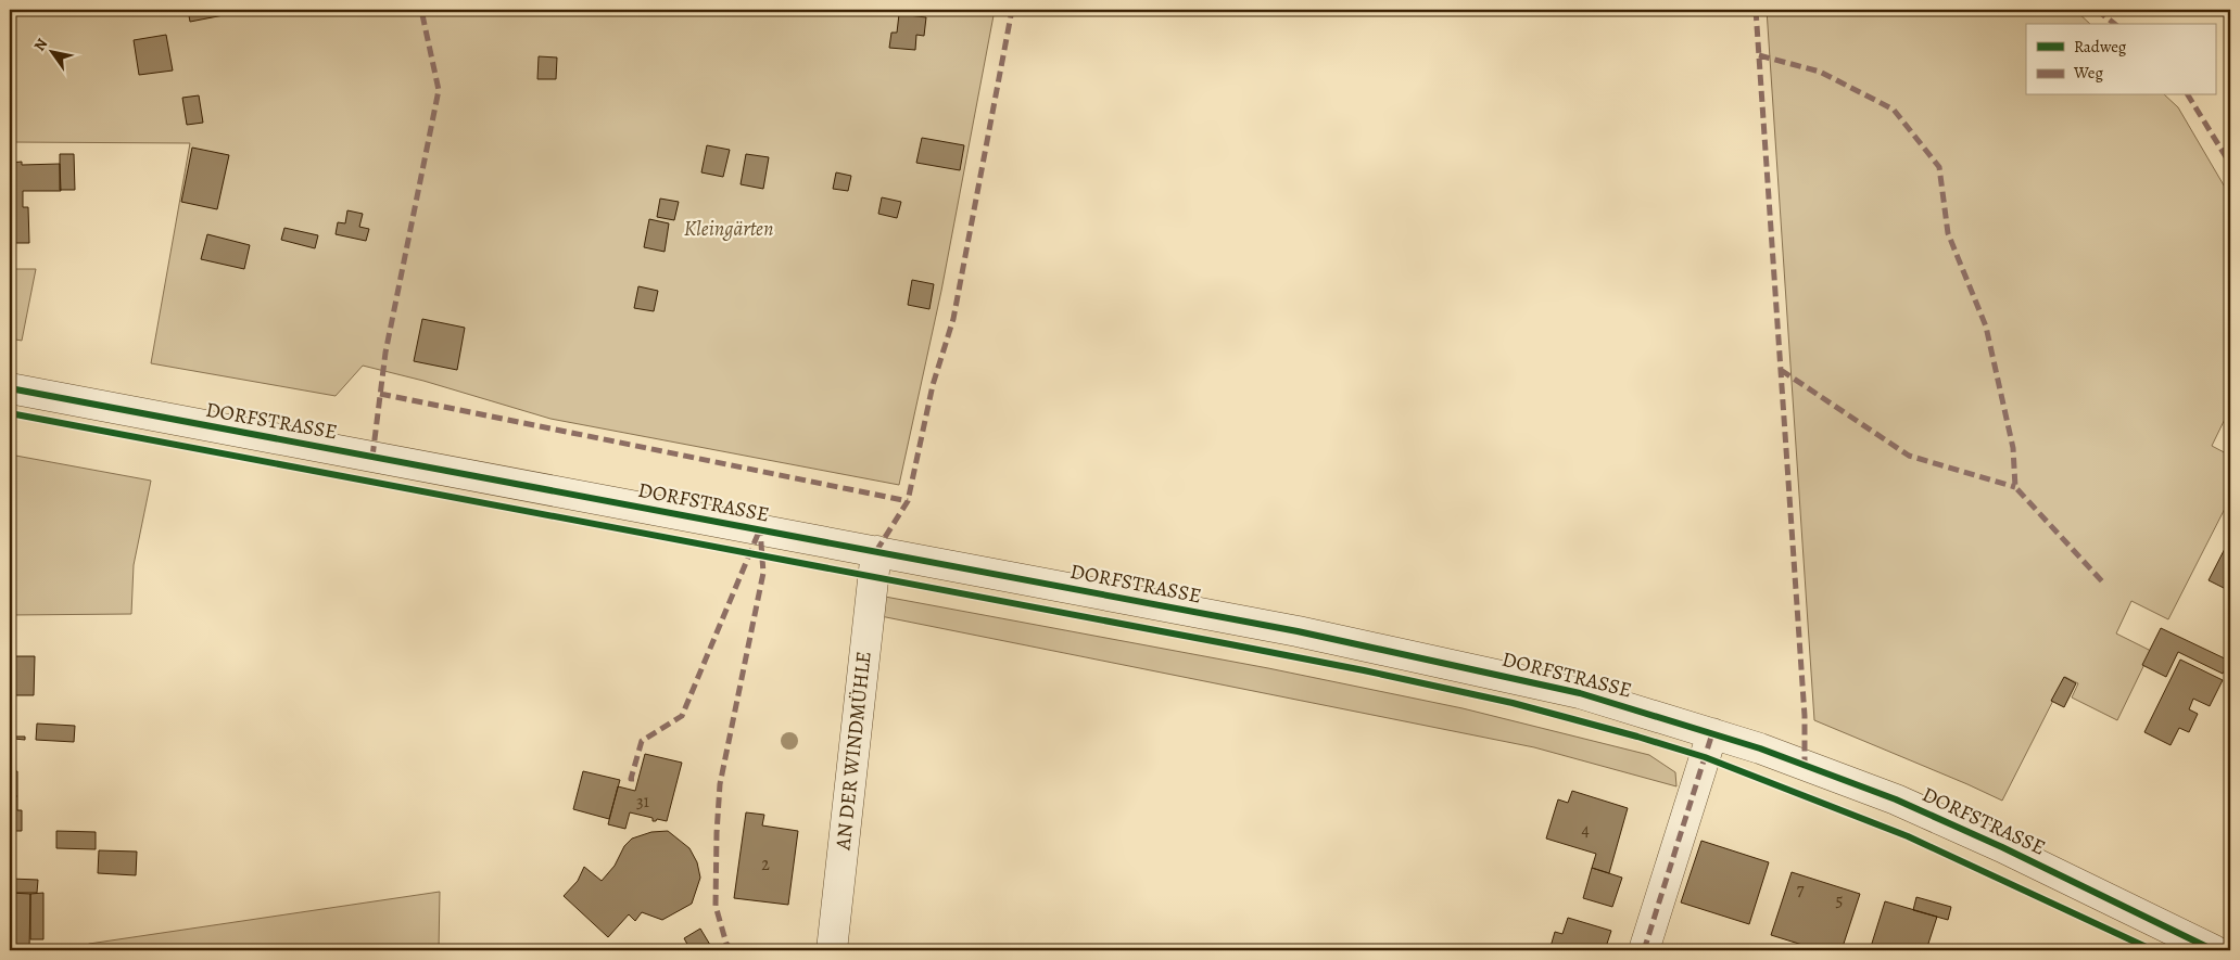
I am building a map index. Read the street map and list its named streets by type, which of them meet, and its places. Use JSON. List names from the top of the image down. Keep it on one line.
{"streets":{"street":["DORFSTRASSE","AN DER WINDMÜHLE"]},"crossings":[["DORFSTRASSE","AN DER WINDMÜHLE"]],"parks":["Kleingärten"],"house_numbers":["31","4","2","7","5"],"legend":["Radweg","Weg"],"north":"top left"}
